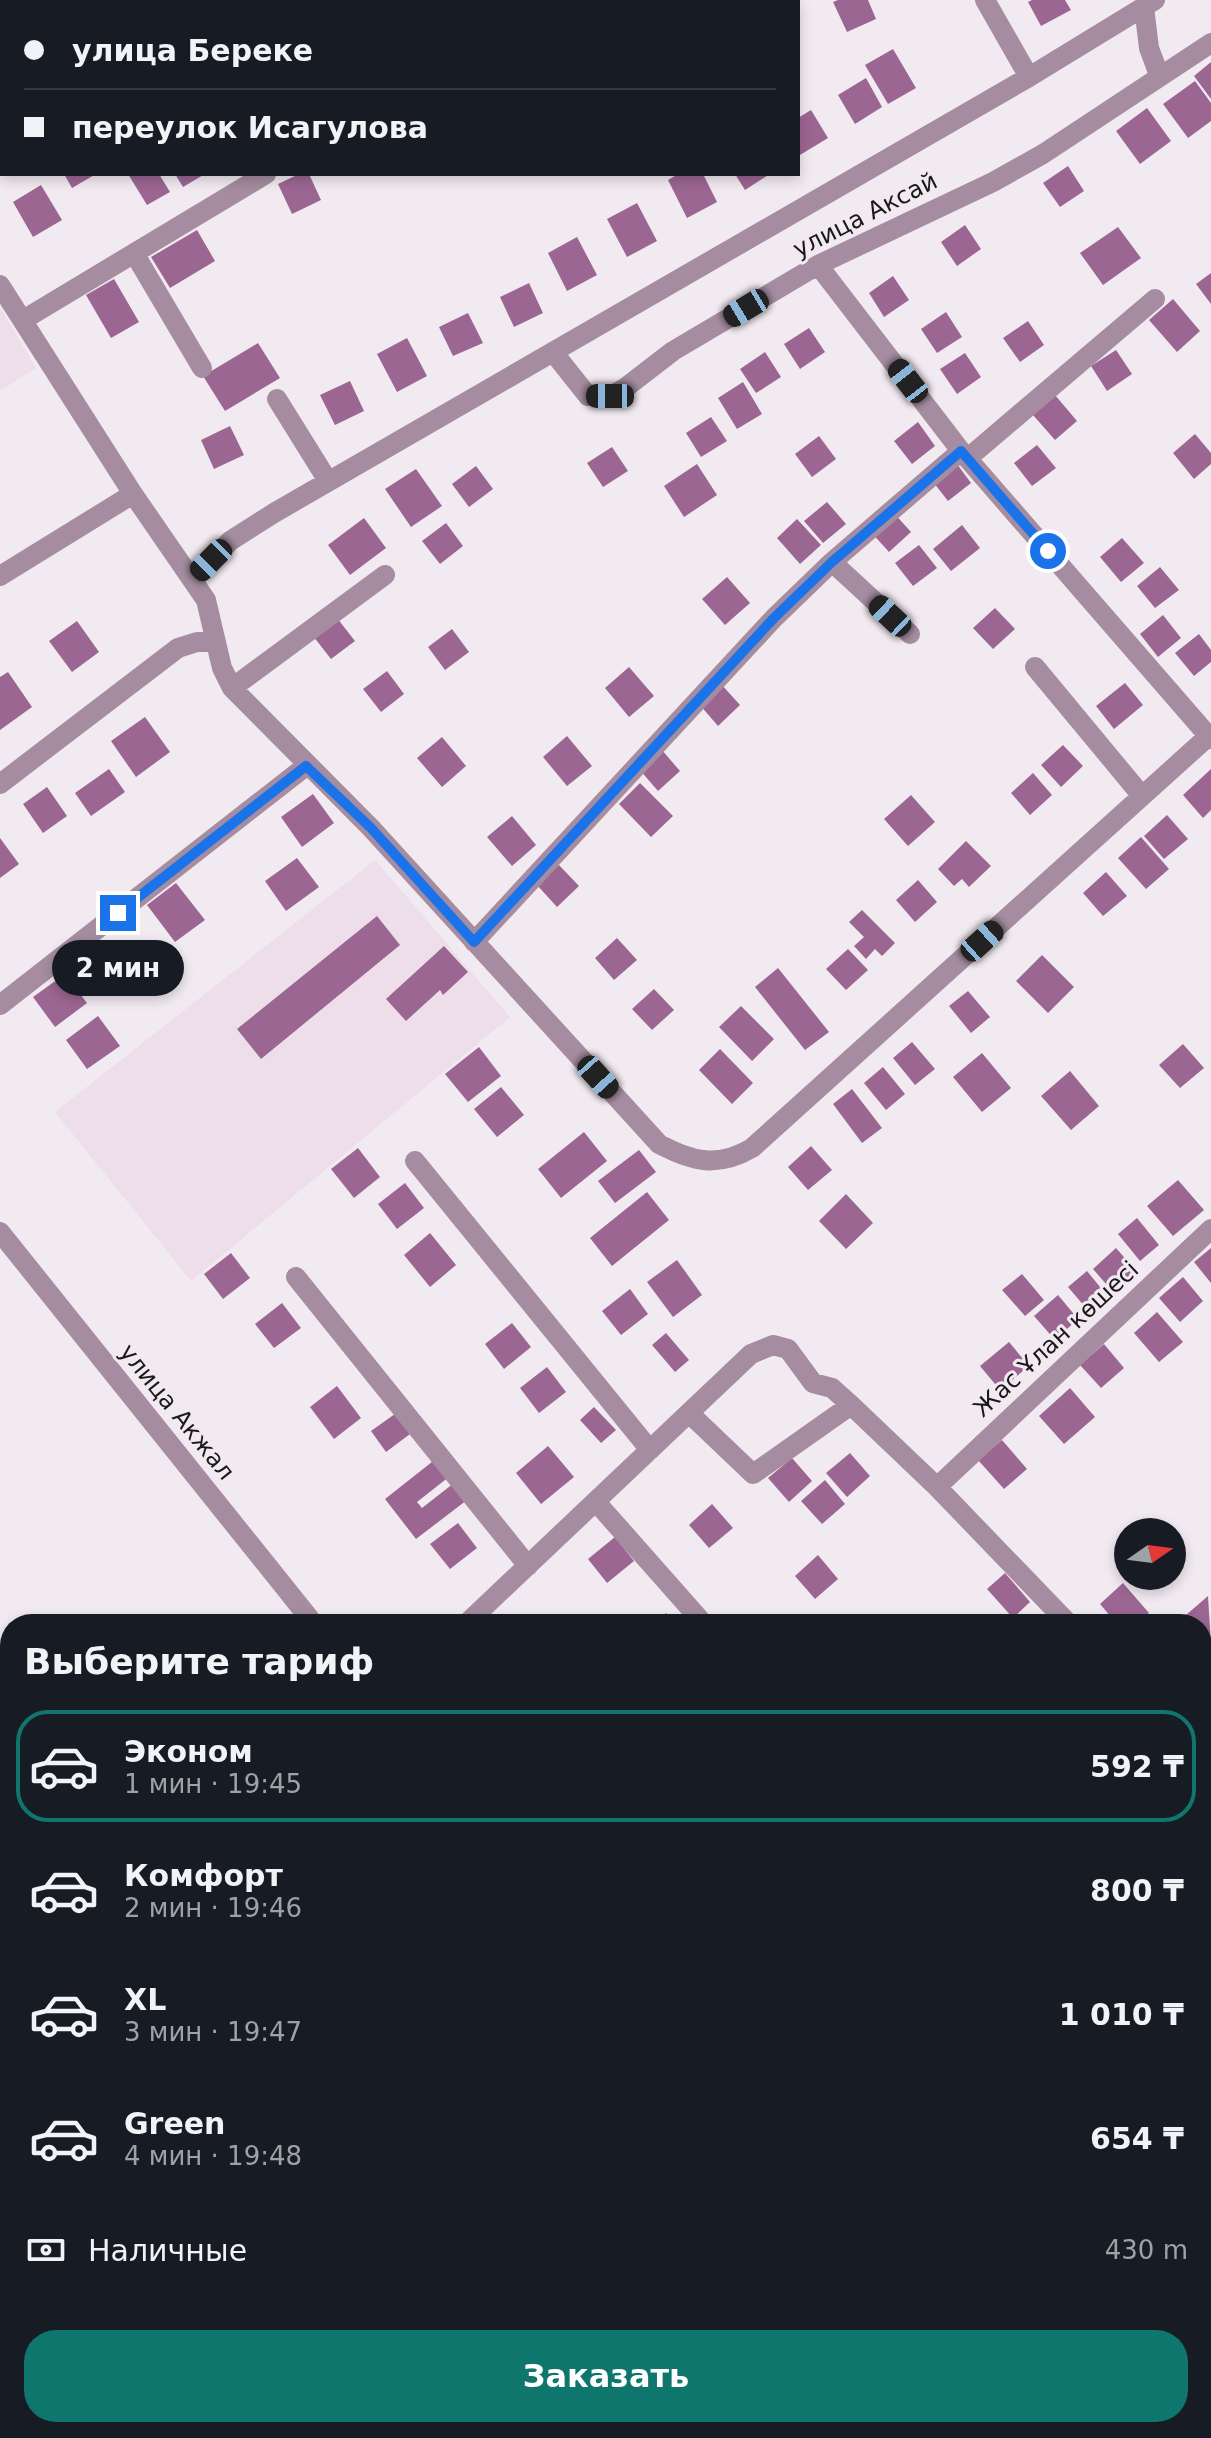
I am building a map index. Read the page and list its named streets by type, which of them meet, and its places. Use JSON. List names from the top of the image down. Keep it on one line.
{"streets":{"street":["улица Аксай","Жас Ұлан көшесі","улица Акжал"]},"north":"right","page":{"banner":["улица Береке","переулок Исагулова"],"bubble":"2 мин","heading":"Выберите тариф","list":[{"name":"Эконом","note":"1 мин · 19:45","value":"592 ₸"},{"name":"Комфорт","note":"2 мин · 19:46","value":"800 ₸"},{"name":"XL","note":"3 мин · 19:47","value":"1 010 ₸"},{"name":"Green","note":"4 мин · 19:48","value":"654 ₸"}],"pay":["Наличные","430 m"],"buttons":"Заказать"}}
